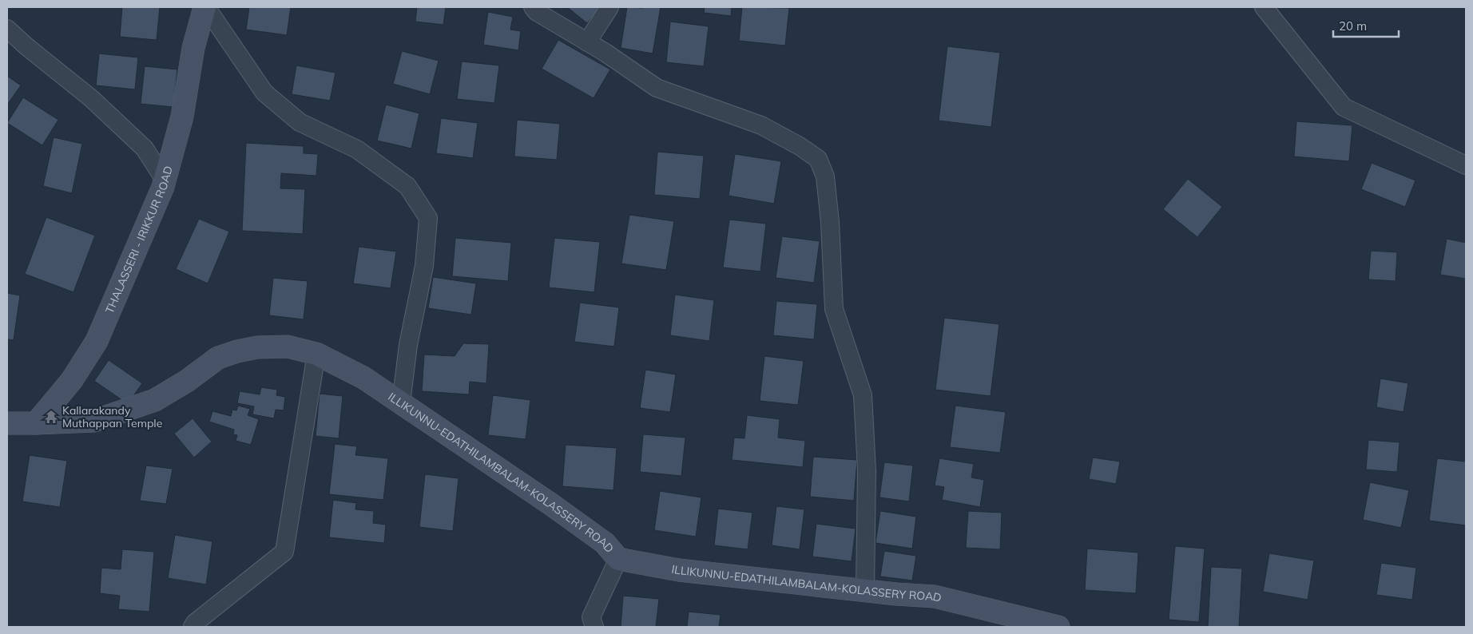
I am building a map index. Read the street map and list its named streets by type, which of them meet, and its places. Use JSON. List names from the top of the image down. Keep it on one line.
{"streets":{"main road":["THALASSERI - IRIKKUR ROAD","ILLIKUNNU-EDATHILAMBALAM-KOLASSERY ROAD"]},"crossings":[["THALASSERI - IRIKKUR ROAD","ILLIKUNNU-EDATHILAMBALAM-KOLASSERY ROAD"]],"places":{"temple":["Kallarakandy Muthappan Temple"]},"scale_bar":"20 m"}
